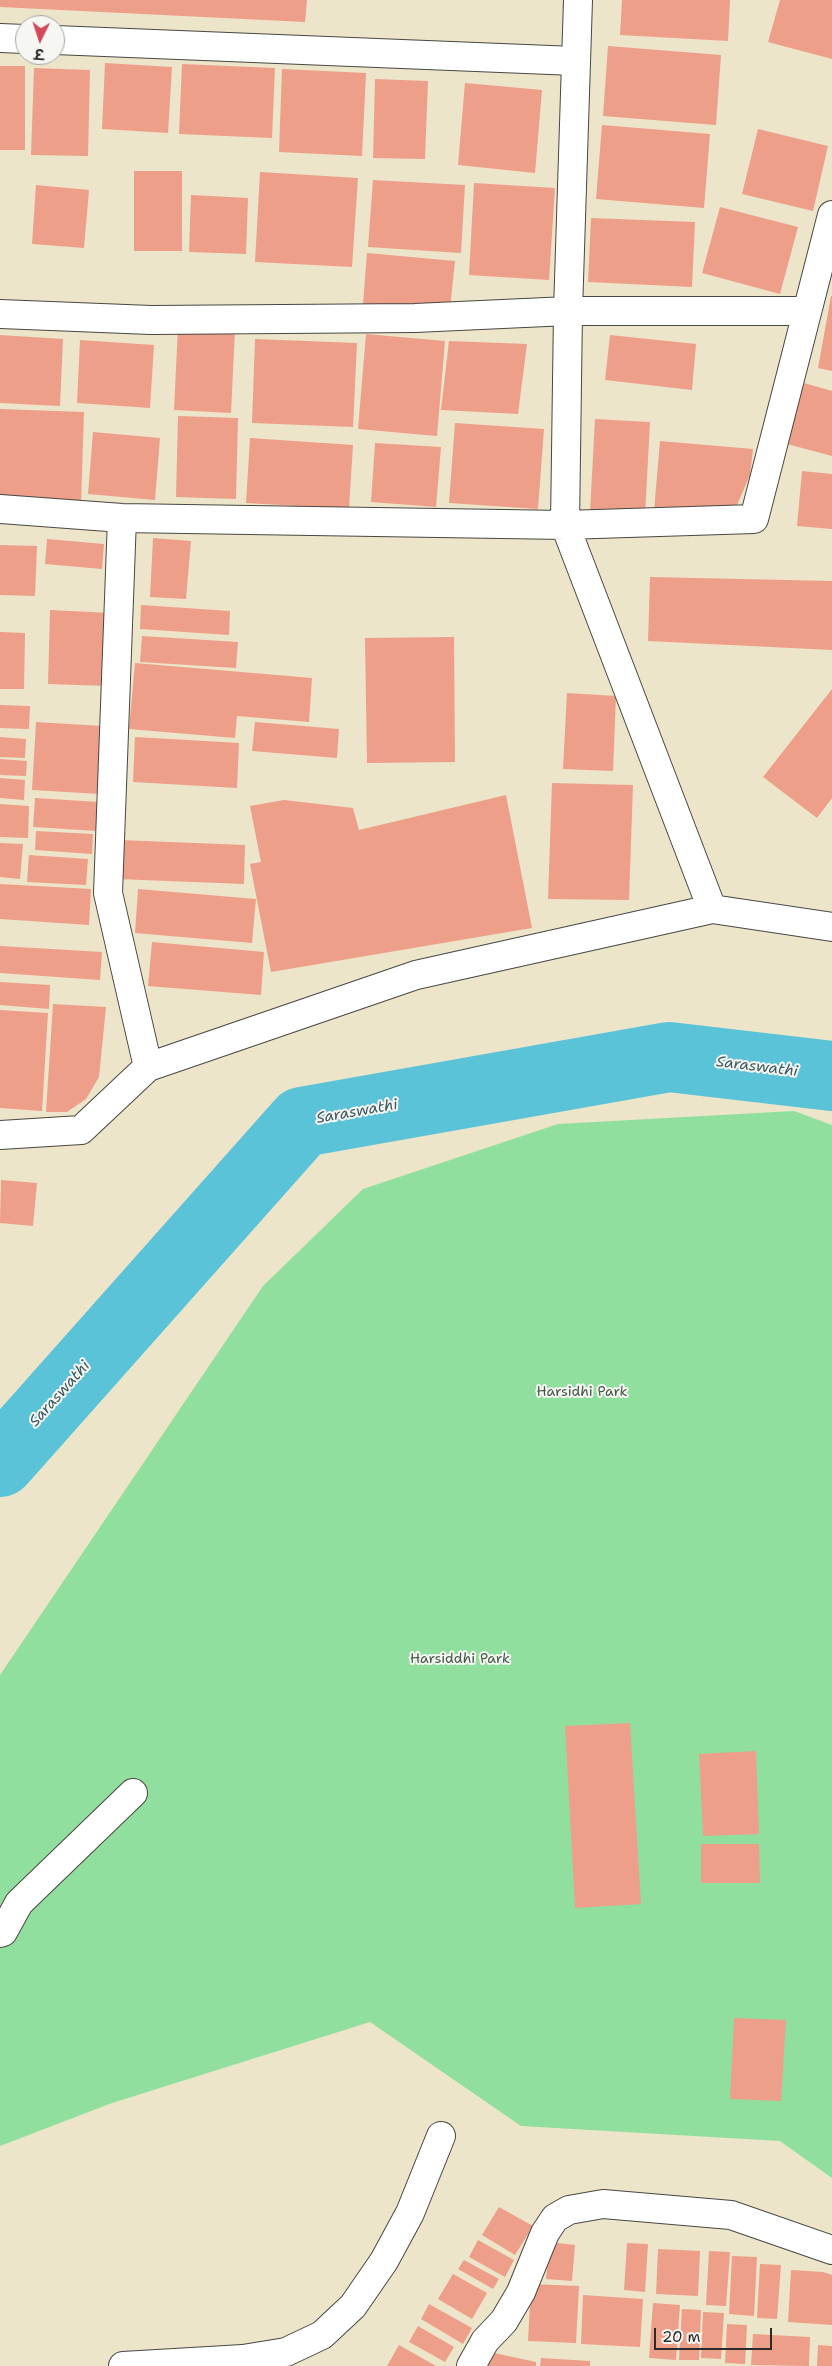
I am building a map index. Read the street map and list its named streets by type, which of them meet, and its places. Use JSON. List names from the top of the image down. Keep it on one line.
{"water":["Saraswathi"],"parks":["Harsidhi Park","Harsiddhi Park"],"scale_bar":"20 m","north":"bottom"}
